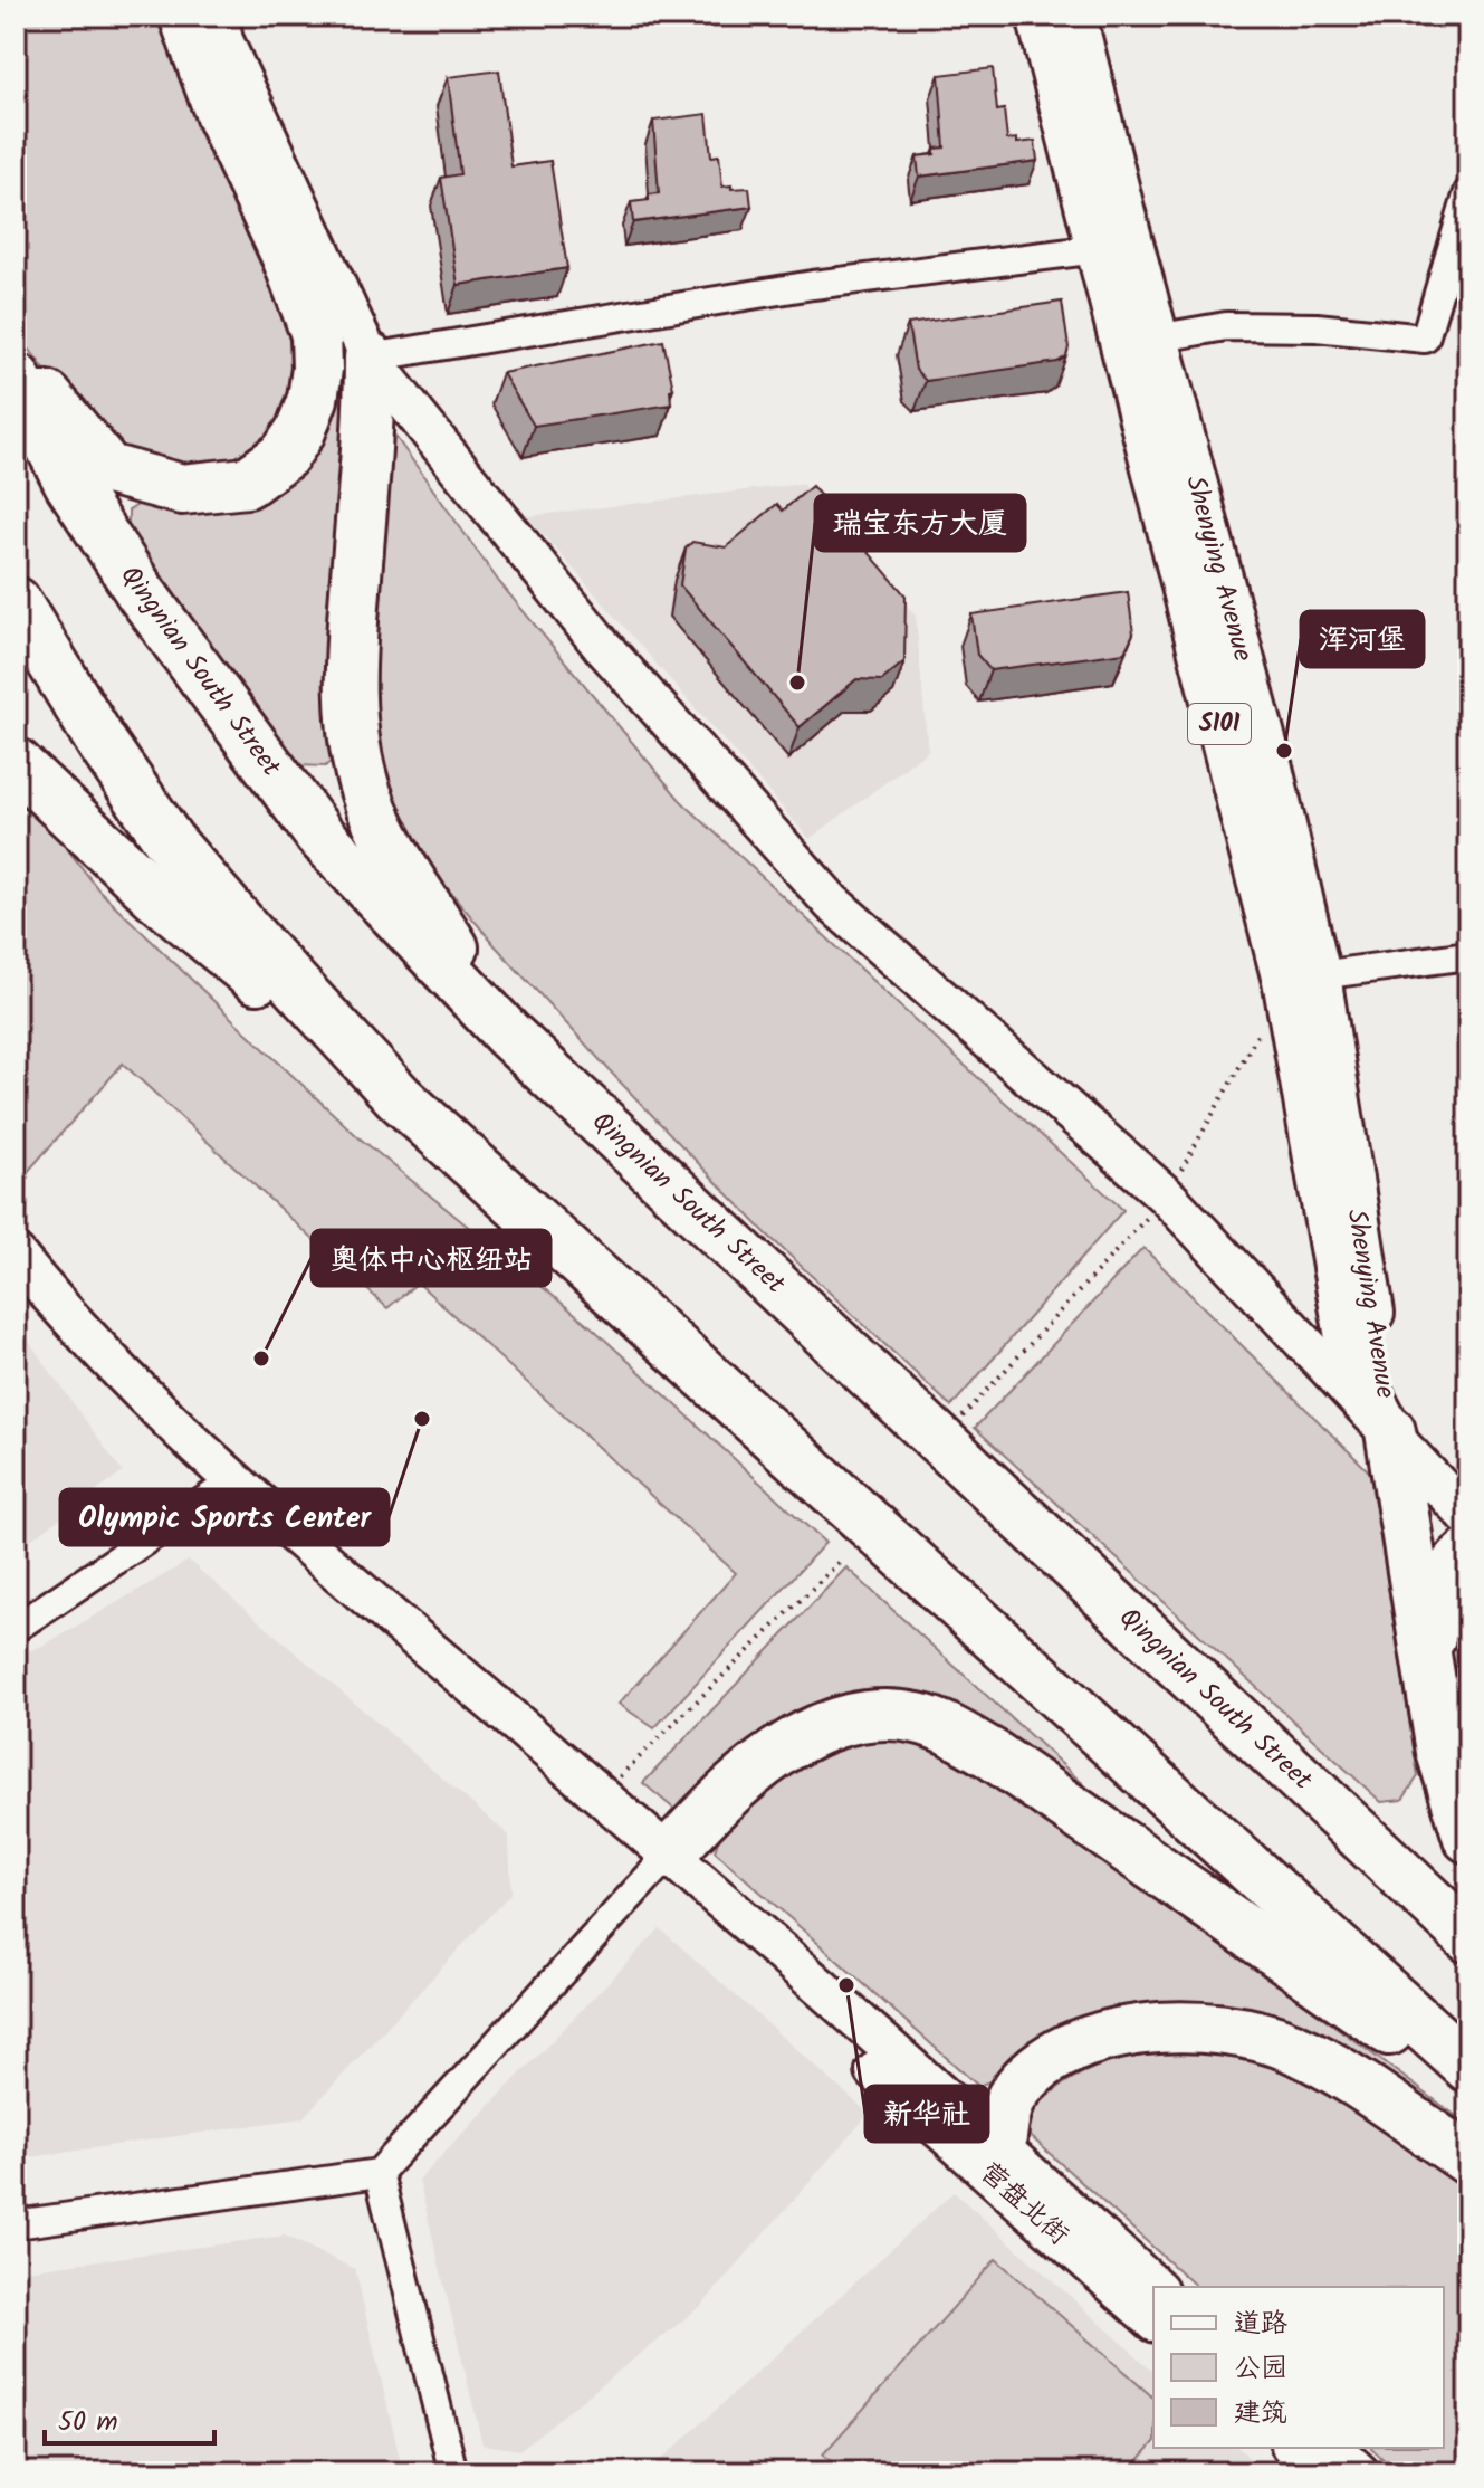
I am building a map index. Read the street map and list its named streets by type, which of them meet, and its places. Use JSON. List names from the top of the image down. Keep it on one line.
{"streets":{"highway":["Qingnian South Street"],"main road":["Shenying Avenue","S101"],"street":["营盘北街"]},"places":["瑞宝东方大厦","浑河堡","奥体中心枢纽站","Olympic Sports Center","新华社"],"legend":["道路","公园","建筑"],"scale_bar":"50 m"}
